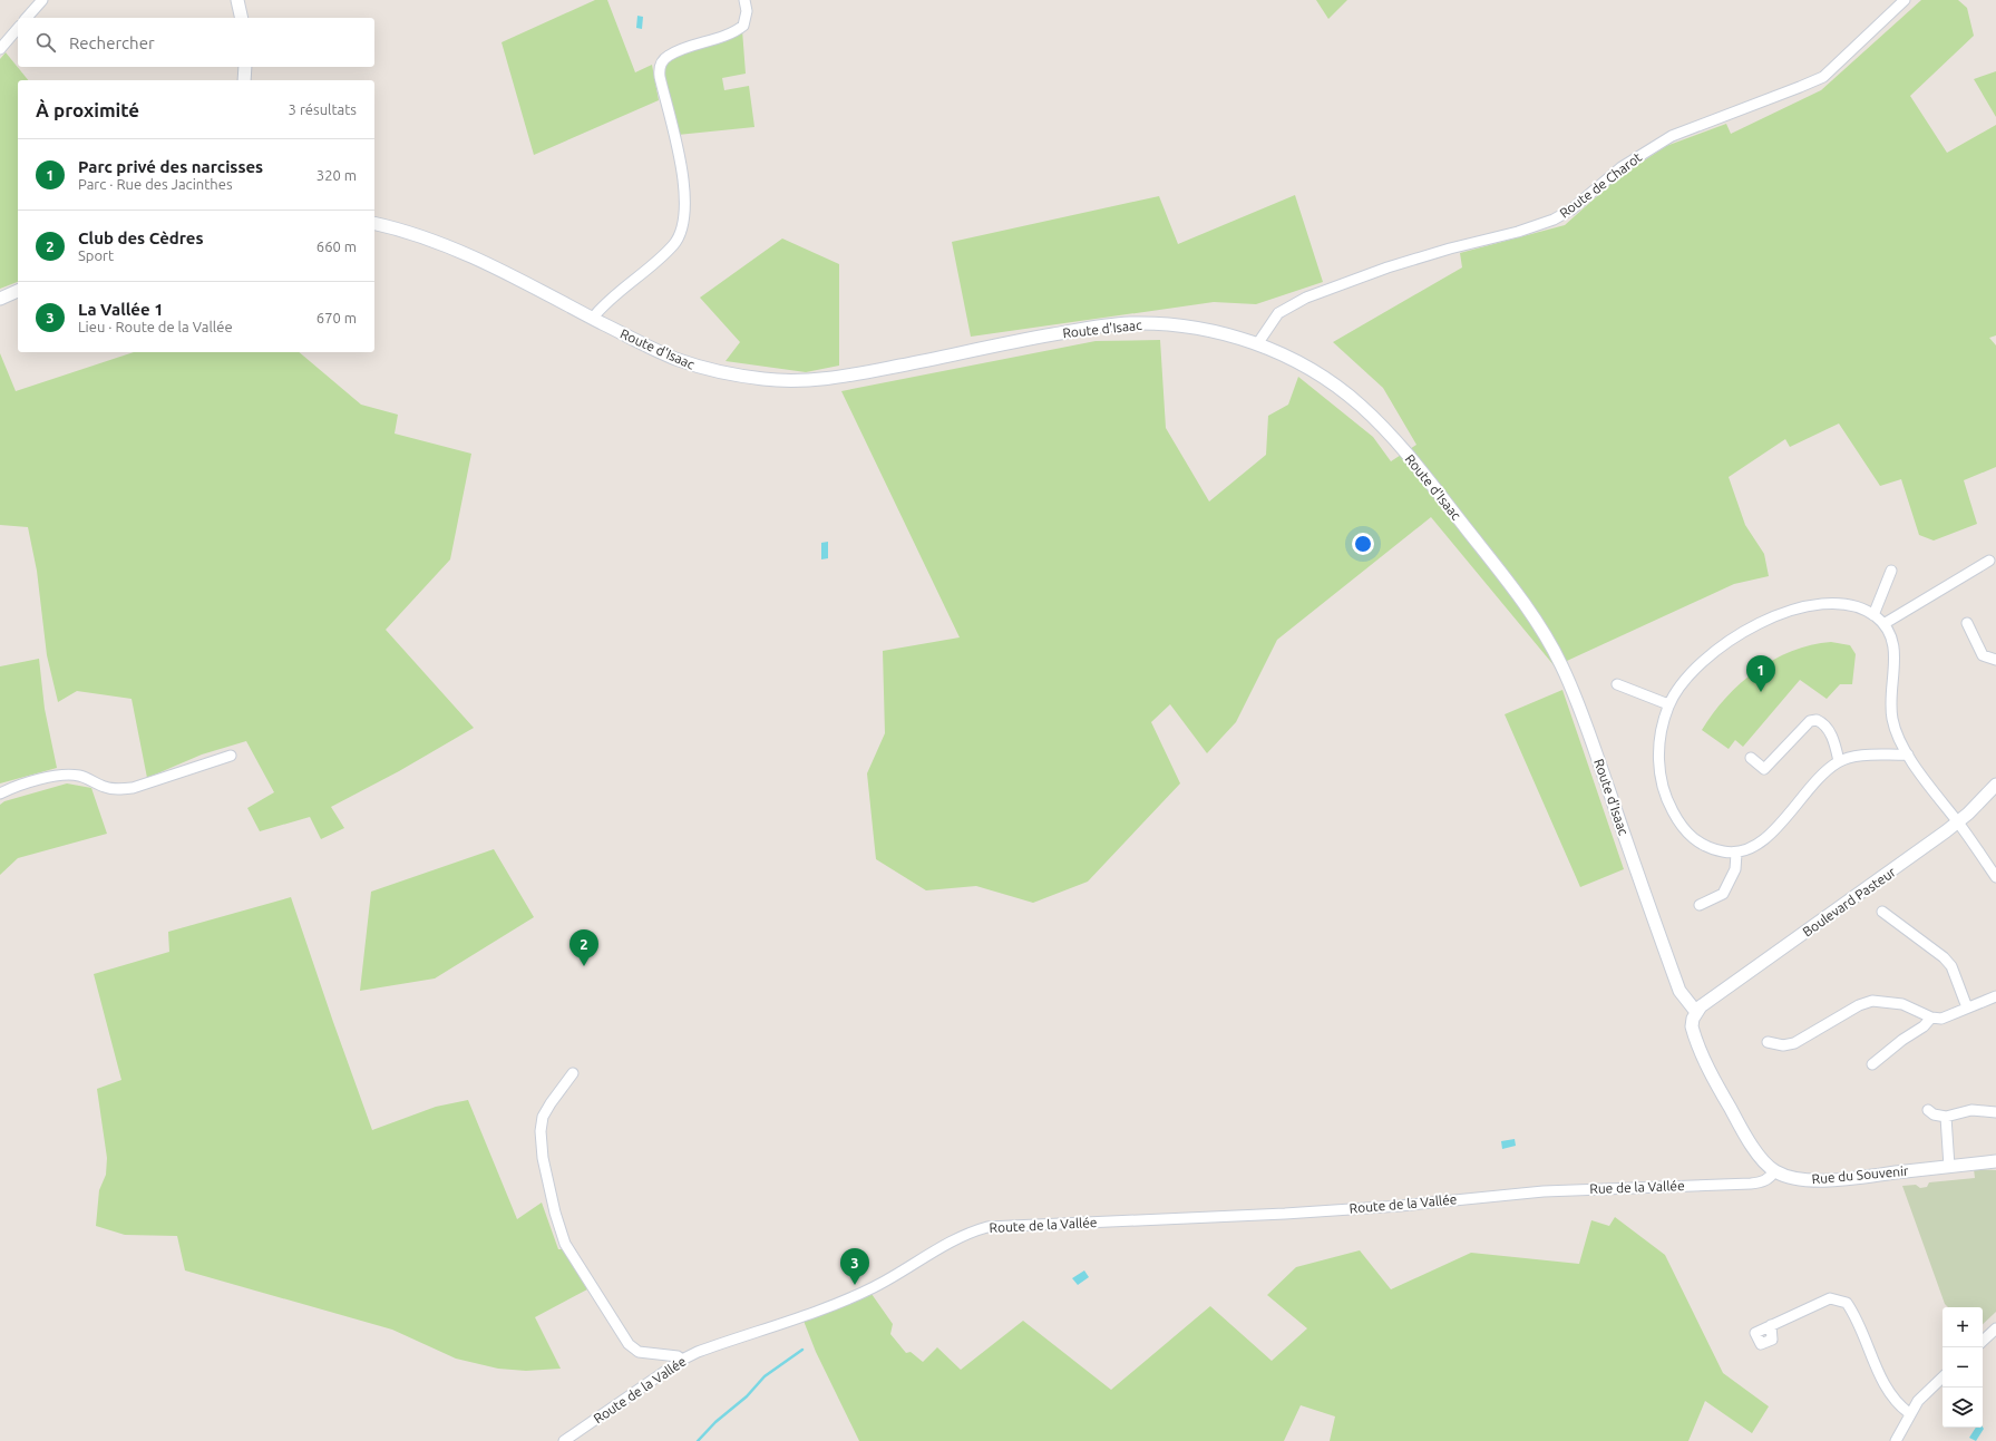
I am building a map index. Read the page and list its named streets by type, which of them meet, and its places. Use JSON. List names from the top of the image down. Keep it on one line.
{"streets":{"street":["Route de Charot","Route d'Isaac","Boulevard Pasteur","Rue du Souvenir","Rue de la Vallée","Route de la Vallée"]},"crossings":[["Route de Charot","Route d'Isaac"],["Route d'Isaac","Boulevard Pasteur"],["Rue du Souvenir","Rue de la Vallée"],["Rue de la Vallée","Route de la Vallée"]],"page":{"search":"Rechercher","heading":["À proximité","3 résultats"],"list":[{"mark":"1","name":"Parc privé des narcisses","note":"Parc · Rue des Jacinthes","value":"320 m"},{"mark":"2","name":"Club des Cèdres","note":"Sport","value":"660 m"},{"mark":"3","name":"La Vallée 1","note":"Lieu · Route de la Vallée","value":"670 m"}],"pins":["1","2","3"],"map_buttons":["+","−"]}}
